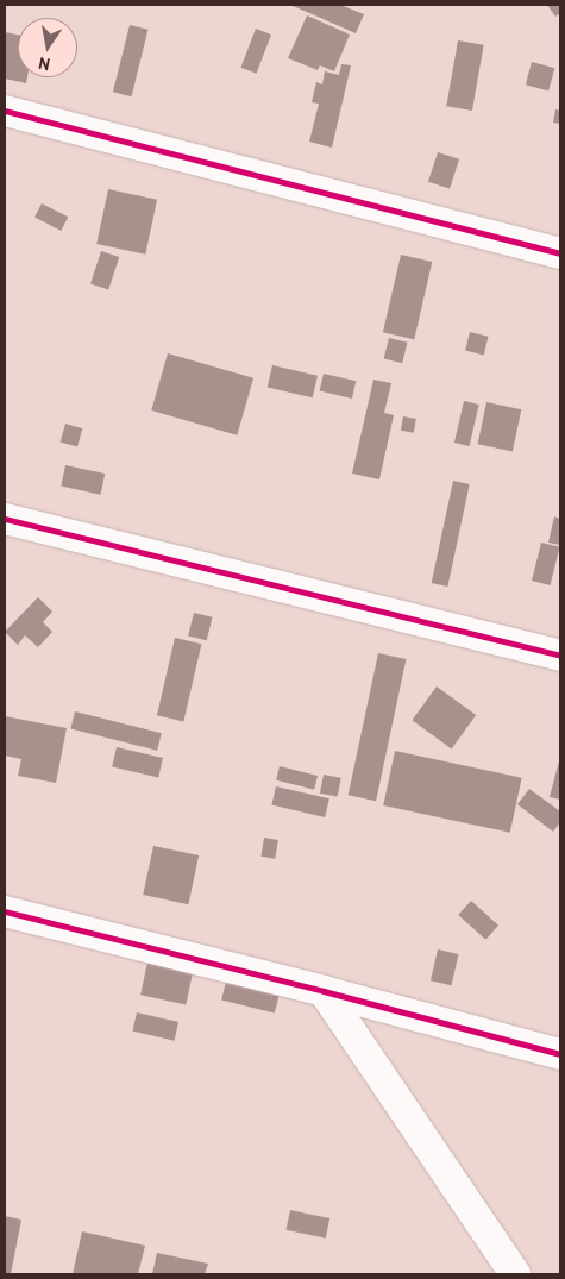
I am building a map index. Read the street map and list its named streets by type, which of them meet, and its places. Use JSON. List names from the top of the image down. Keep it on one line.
{"north":"bottom"}
